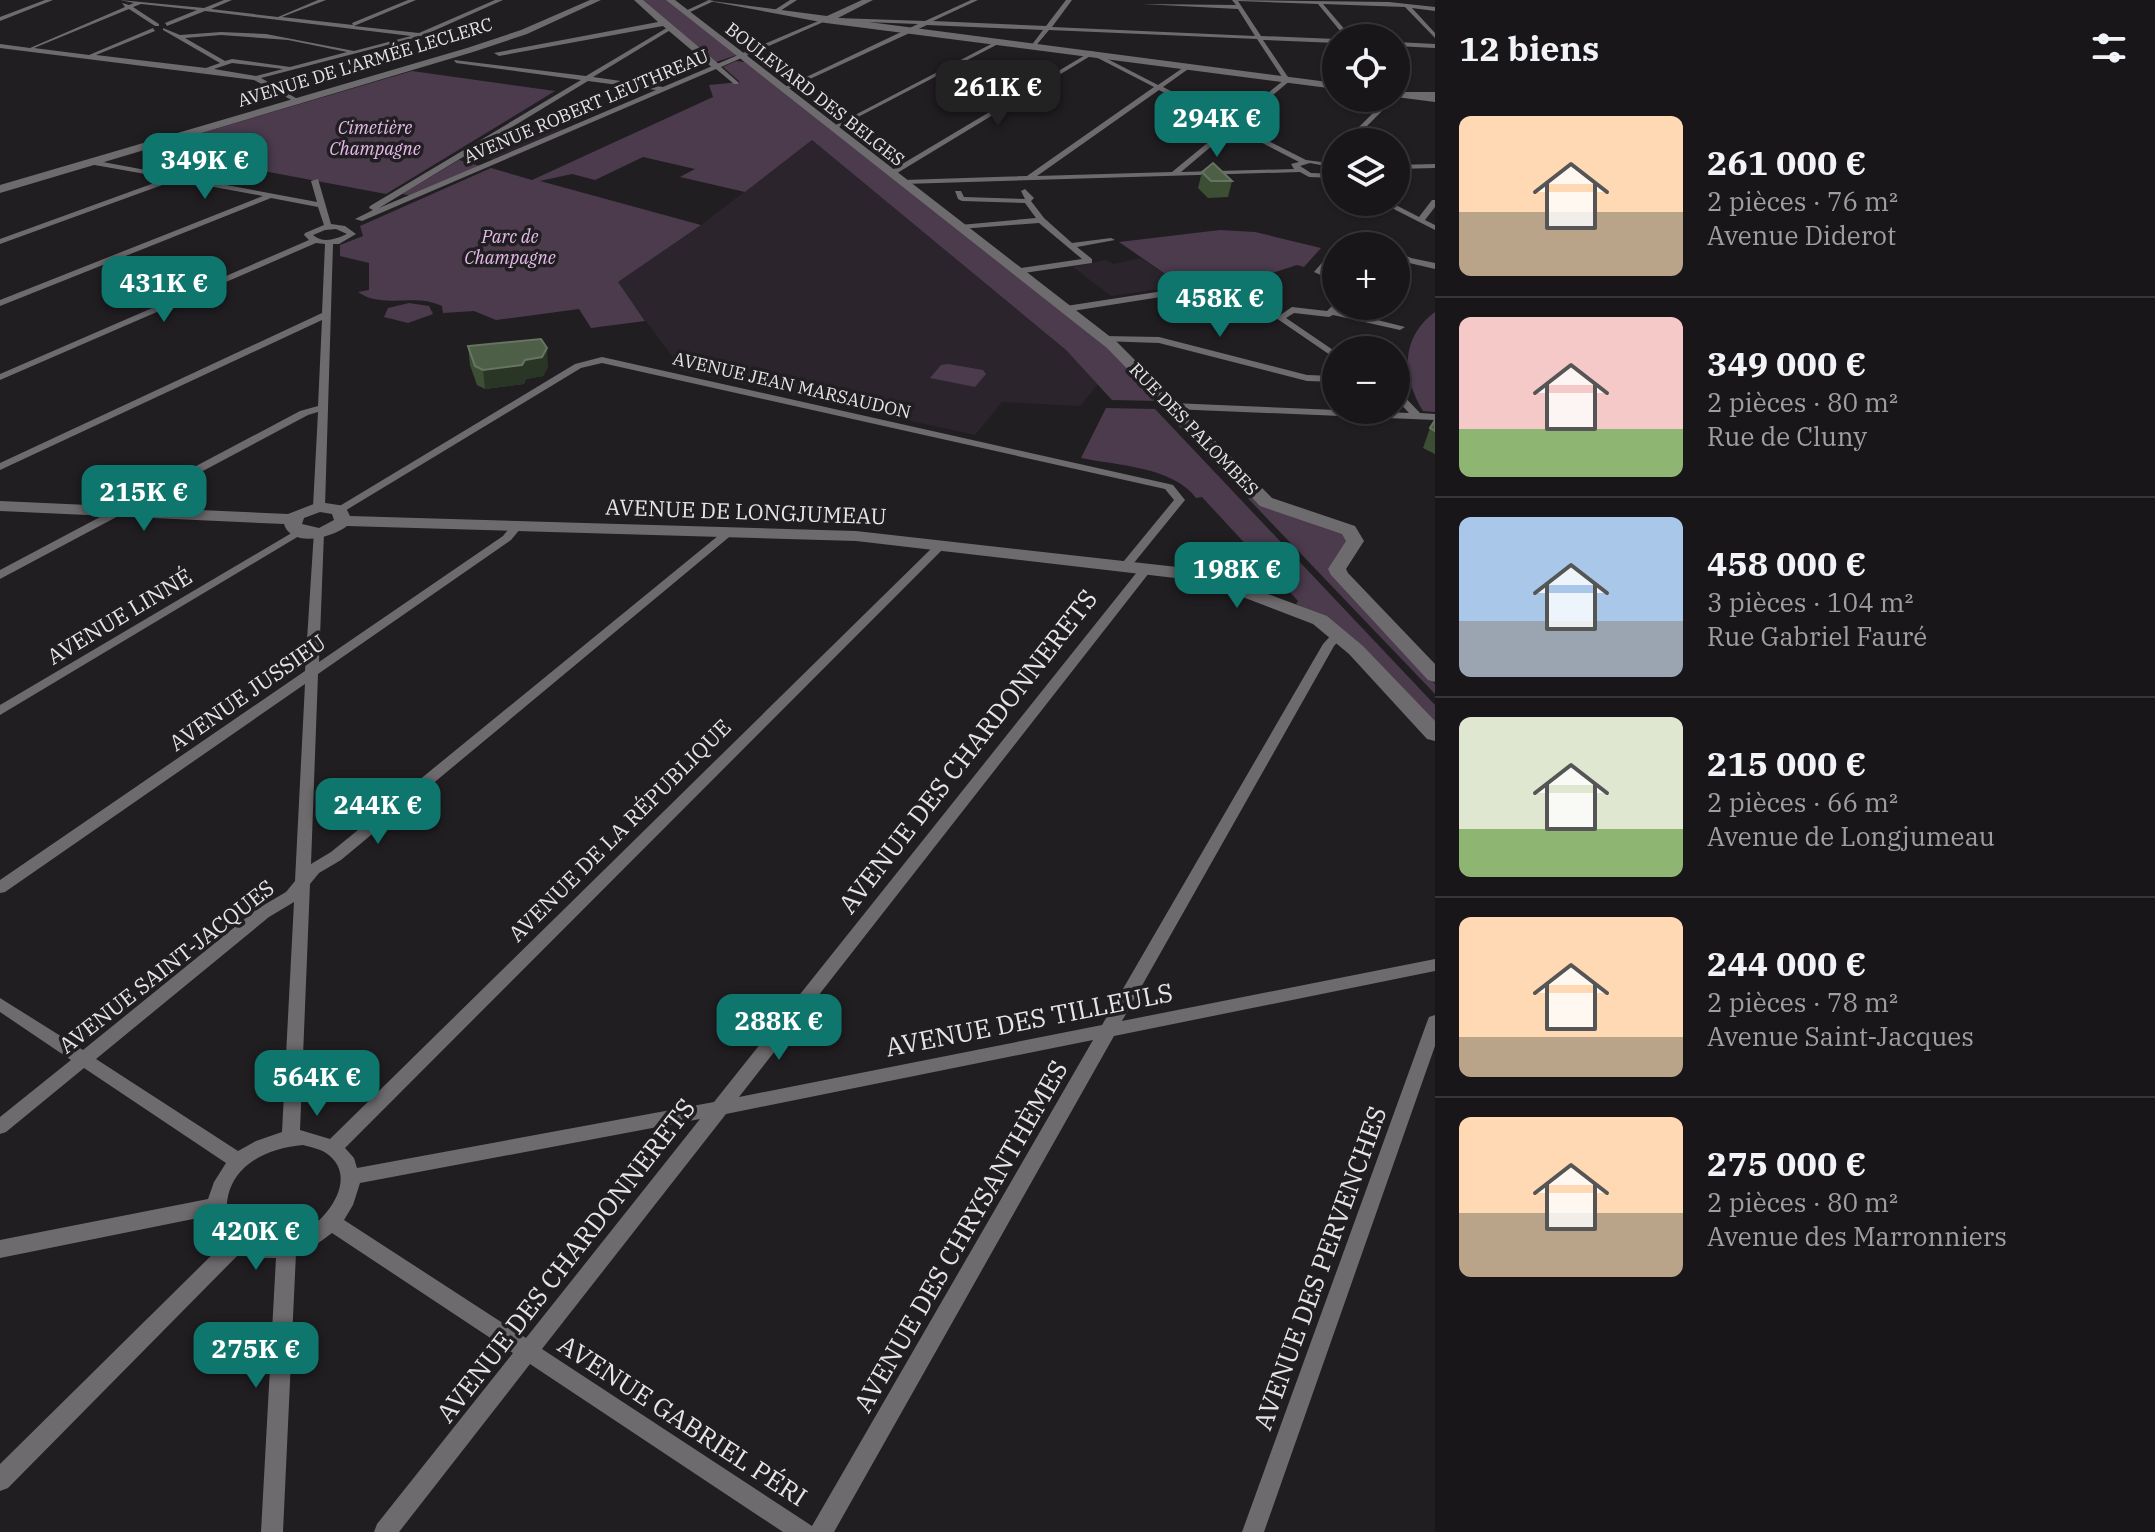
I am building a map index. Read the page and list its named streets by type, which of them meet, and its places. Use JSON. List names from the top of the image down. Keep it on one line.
{"streets":{"street":["AVENUE DE L'ARMÉE LECLERC","BOULEVARD DES BELGES","AVENUE ROBERT LEUTHREAU","AVENUE JEAN MARSAUDON","RUE DES PALOMBES","AVENUE DE LONGJUMEAU","AVENUE LINNÉ","AVENUE JUSSIEU","AVENUE DES CHARDONNERETS","AVENUE DE LA RÉPUBLIQUE","AVENUE SAINT-JACQUES","AVENUE DES TILLEULS","AVENUE DES CHRYSANTHÈMES","AVENUE DES PERVENCHES","AVENUE GABRIEL PÉRI"]},"crossings":[["BOULEVARD DES BELGES","AVENUE ROBERT LEUTHREAU"],["BOULEVARD DES BELGES","RUE DES PALOMBES"],["AVENUE JEAN MARSAUDON","AVENUE DE LONGJUMEAU"],["AVENUE JEAN MARSAUDON","AVENUE DES CHARDONNERETS"],["AVENUE DE LONGJUMEAU","AVENUE JUSSIEU"],["AVENUE DE LONGJUMEAU","AVENUE DES CHARDONNERETS"],["AVENUE DE LONGJUMEAU","AVENUE DE LA RÉPUBLIQUE"],["AVENUE DE LONGJUMEAU","AVENUE SAINT-JACQUES"],["AVENUE DE LONGJUMEAU","AVENUE DES CHRYSANTHÈMES"],["AVENUE DES CHARDONNERETS","AVENUE DES TILLEULS"],["AVENUE DES CHARDONNERETS","AVENUE GABRIEL PÉRI"],["AVENUE DE LA RÉPUBLIQUE","AVENUE DES TILLEULS"],["AVENUE DE LA RÉPUBLIQUE","AVENUE GABRIEL PÉRI"],["AVENUE DES TILLEULS","AVENUE DES CHRYSANTHÈMES"],["AVENUE DES TILLEULS","AVENUE GABRIEL PÉRI"]],"parks":["Cimetière Champagne","Parc de Champagne"],"page":{"heading":"12 biens","map_buttons":["+","−"],"price":["261K €","294K €","349K €","431K €","458K €","215K €","198K €","244K €","288K €","564K €","420K €","275K €"],"list":[{"name":"261 000 €","note":"2 pièces · 76 m² · Avenue Diderot"},{"name":"349 000 €","note":"2 pièces · 80 m² · Rue de Cluny"},{"name":"458 000 €","note":"3 pièces · 104 m² · Rue Gabriel Fauré"},{"name":"215 000 €","note":"2 pièces · 66 m² · Avenue de Longjumeau"},{"name":"244 000 €","note":"2 pièces · 78 m² · Avenue Saint-Jacques"},{"name":"275 000 €","note":"2 pièces · 80 m² · Avenue des Marronniers"}]}}
